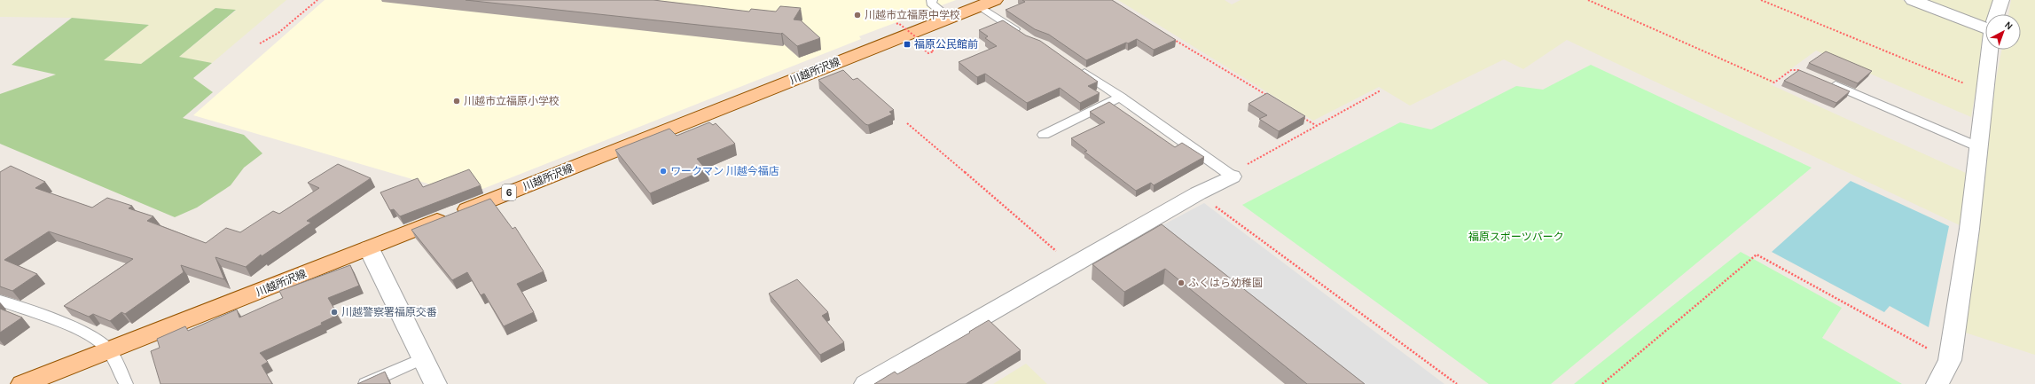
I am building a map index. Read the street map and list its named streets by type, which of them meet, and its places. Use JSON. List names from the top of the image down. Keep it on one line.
{"streets":{"main road":["川越所沢線","6"]},"parks":["福原スポーツパーク"],"places":{"other":["川越市立福原中学校","川越市立福原小学校","ワークマン 川越今福店","ふくはら幼稚園","川越警察署福原交番"],"transit":["福原公民館前"]},"north":"top right"}
